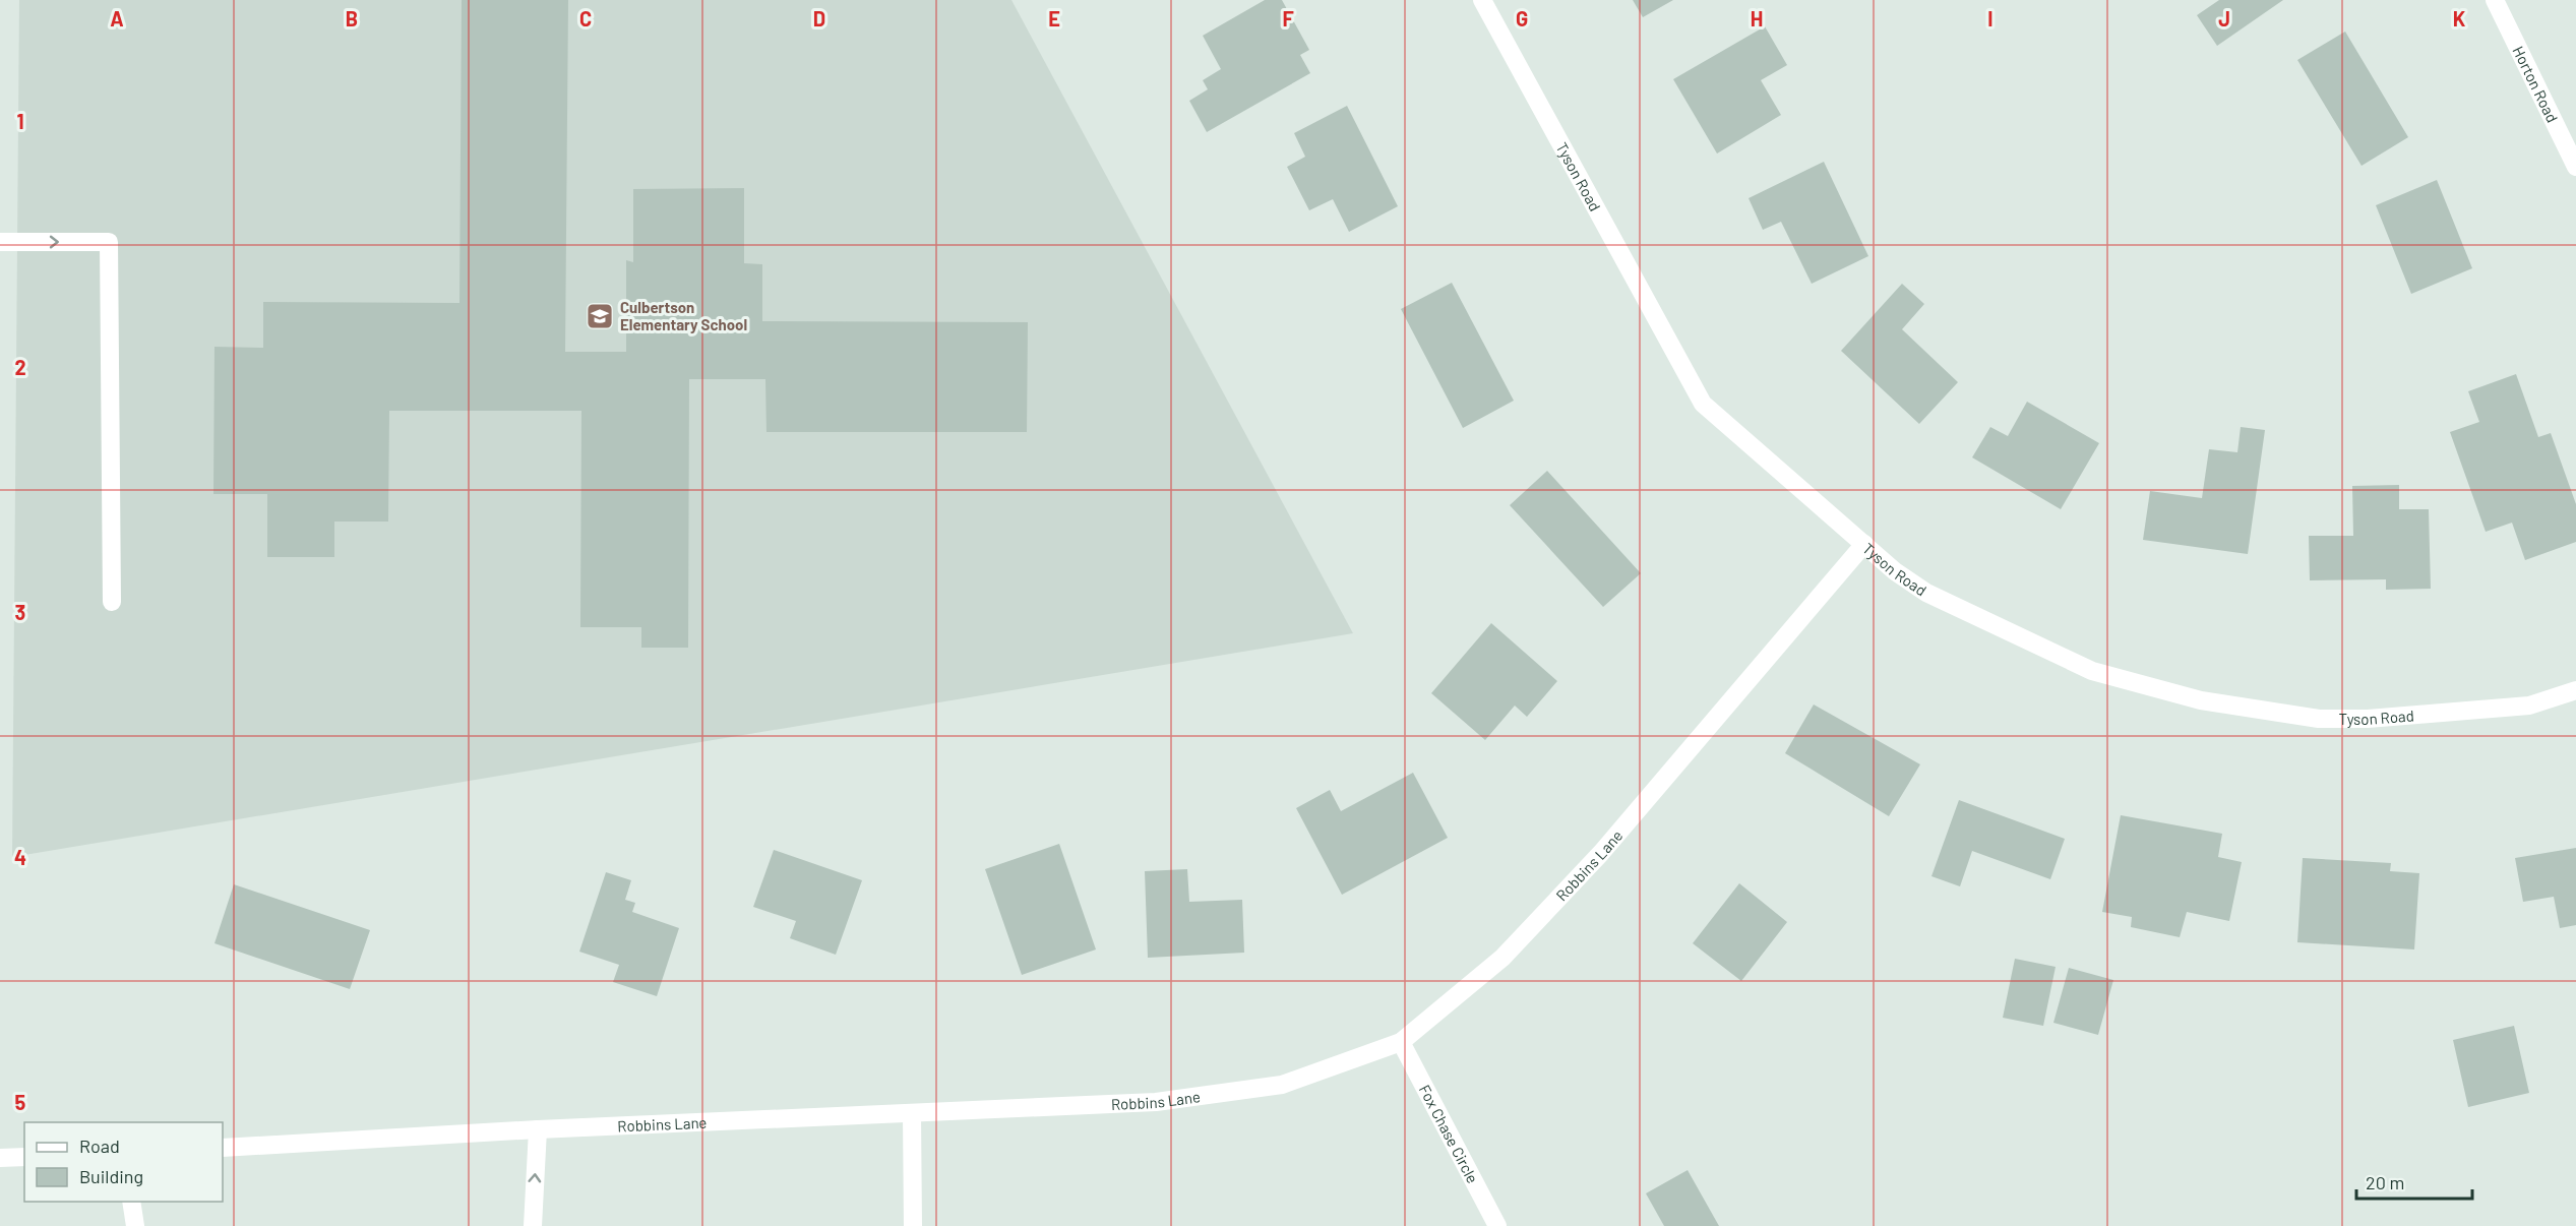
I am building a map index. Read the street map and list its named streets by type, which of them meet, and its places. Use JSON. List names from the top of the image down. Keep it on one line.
{"streets":{"street":["Horton Road","Tyson Road","Robbins Lane","Fox Chase Circle"]},"crossings":[["Tyson Road","Robbins Lane"],["Robbins Lane","Fox Chase Circle"]],"places":{"school or university":["Culbertson Elementary School"]},"legend":["Road","Building"],"scale_bar":"20 m","grid":{"columns":["A","B","C","D","E","F","G","H","I","J","K"],"rows":["1","2","3","4","5"]}}
